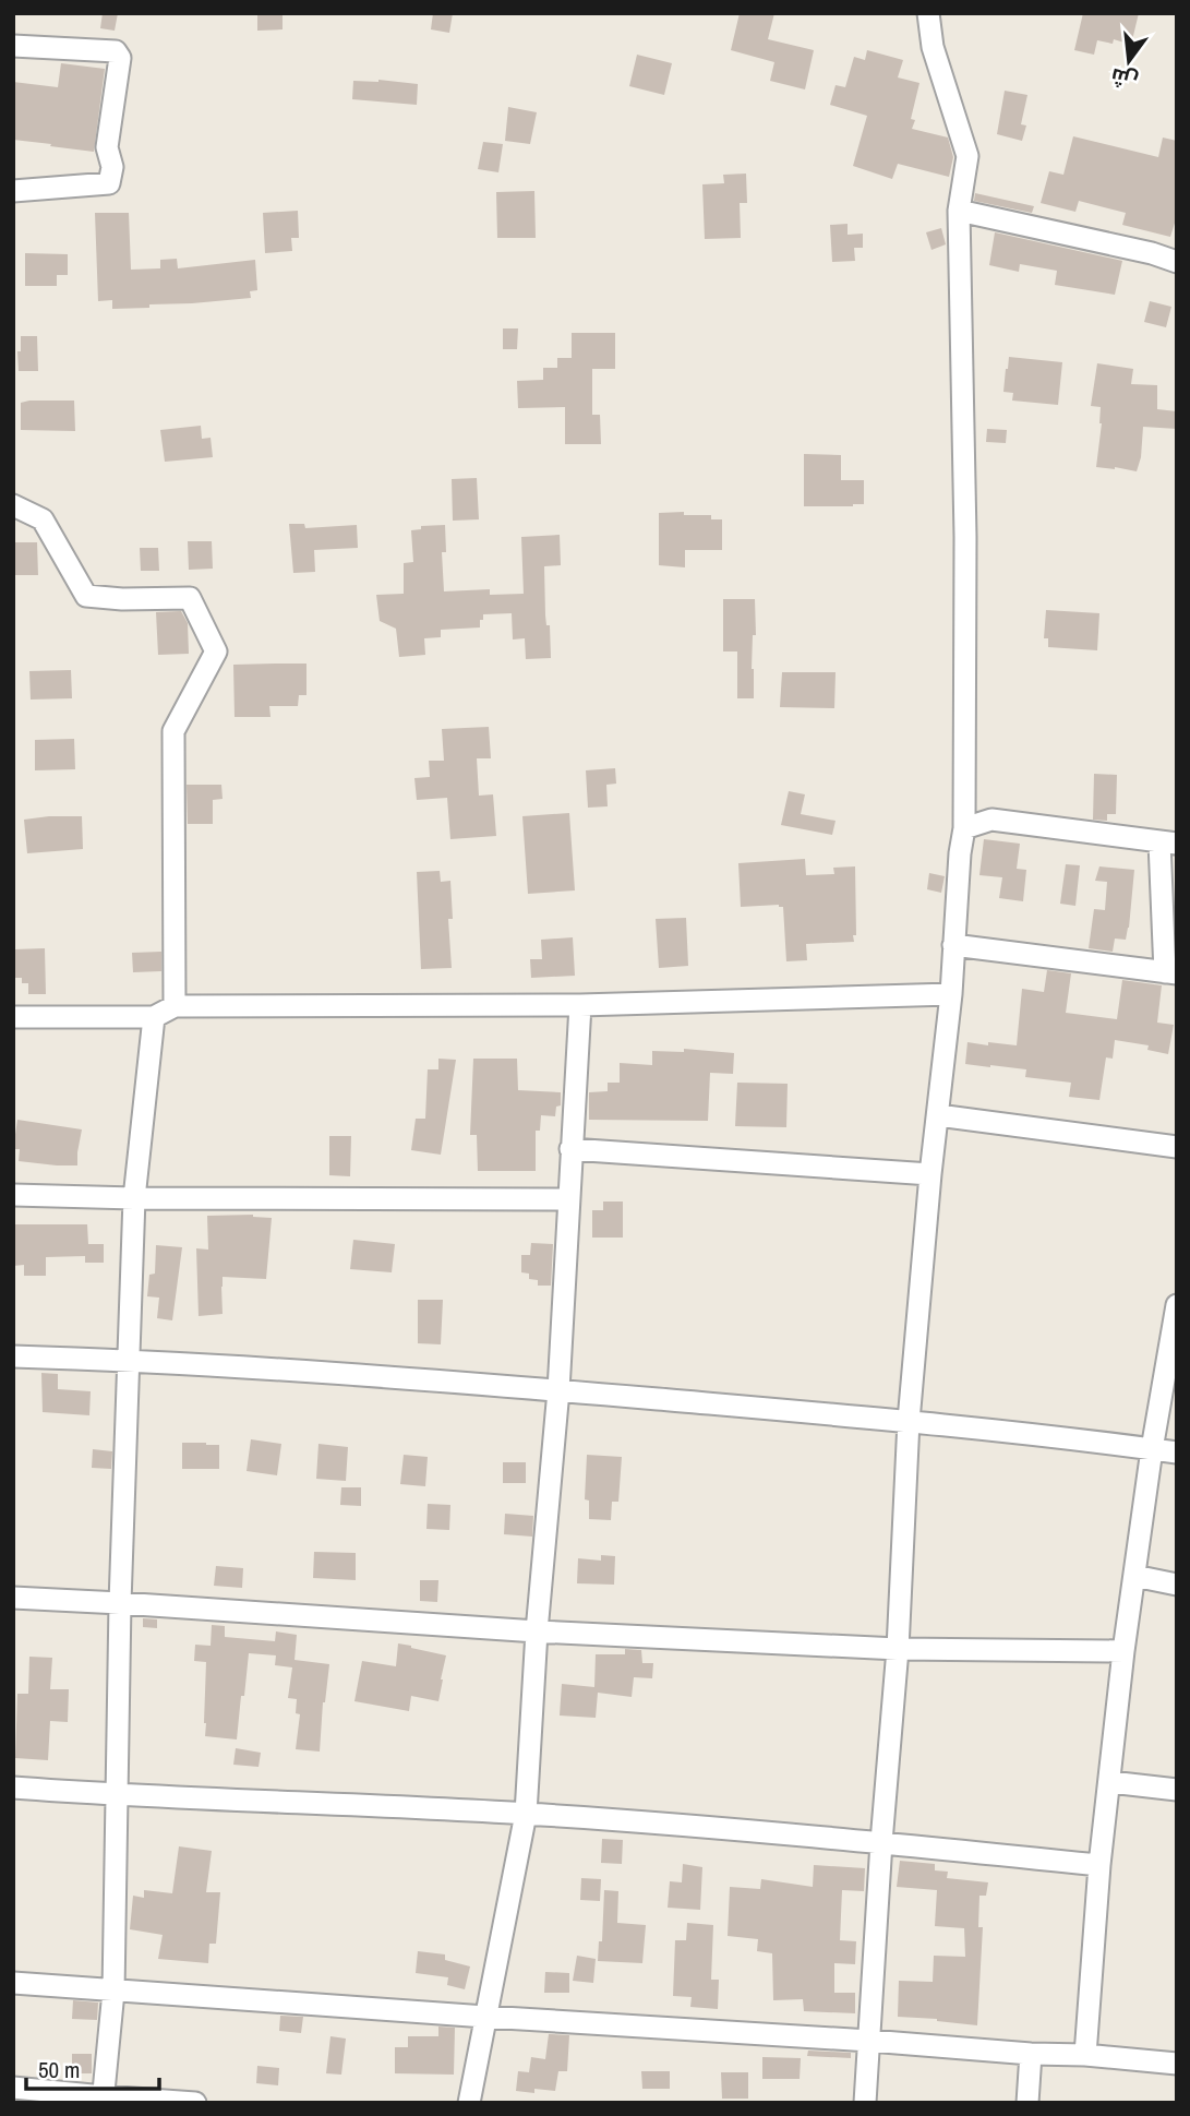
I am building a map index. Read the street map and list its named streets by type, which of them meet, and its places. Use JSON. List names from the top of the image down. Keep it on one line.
{"scale_bar":"50 m","north":"bottom"}
